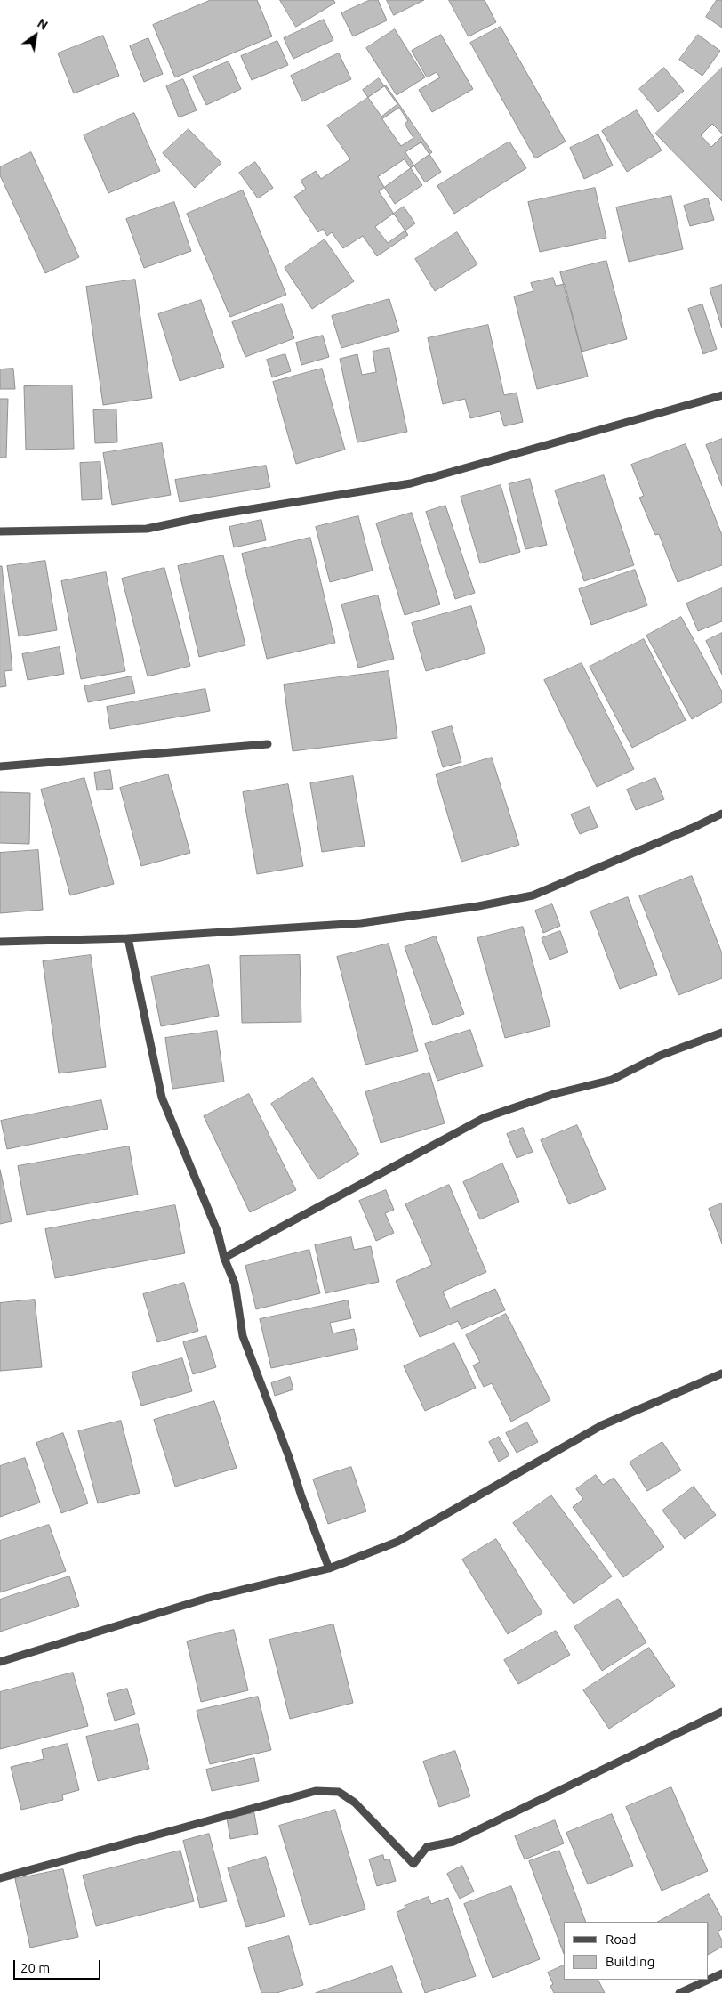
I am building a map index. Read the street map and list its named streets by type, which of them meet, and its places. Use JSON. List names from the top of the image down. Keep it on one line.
{"legend":["Road","Building"],"scale_bar":"20 m","north":"top right"}
